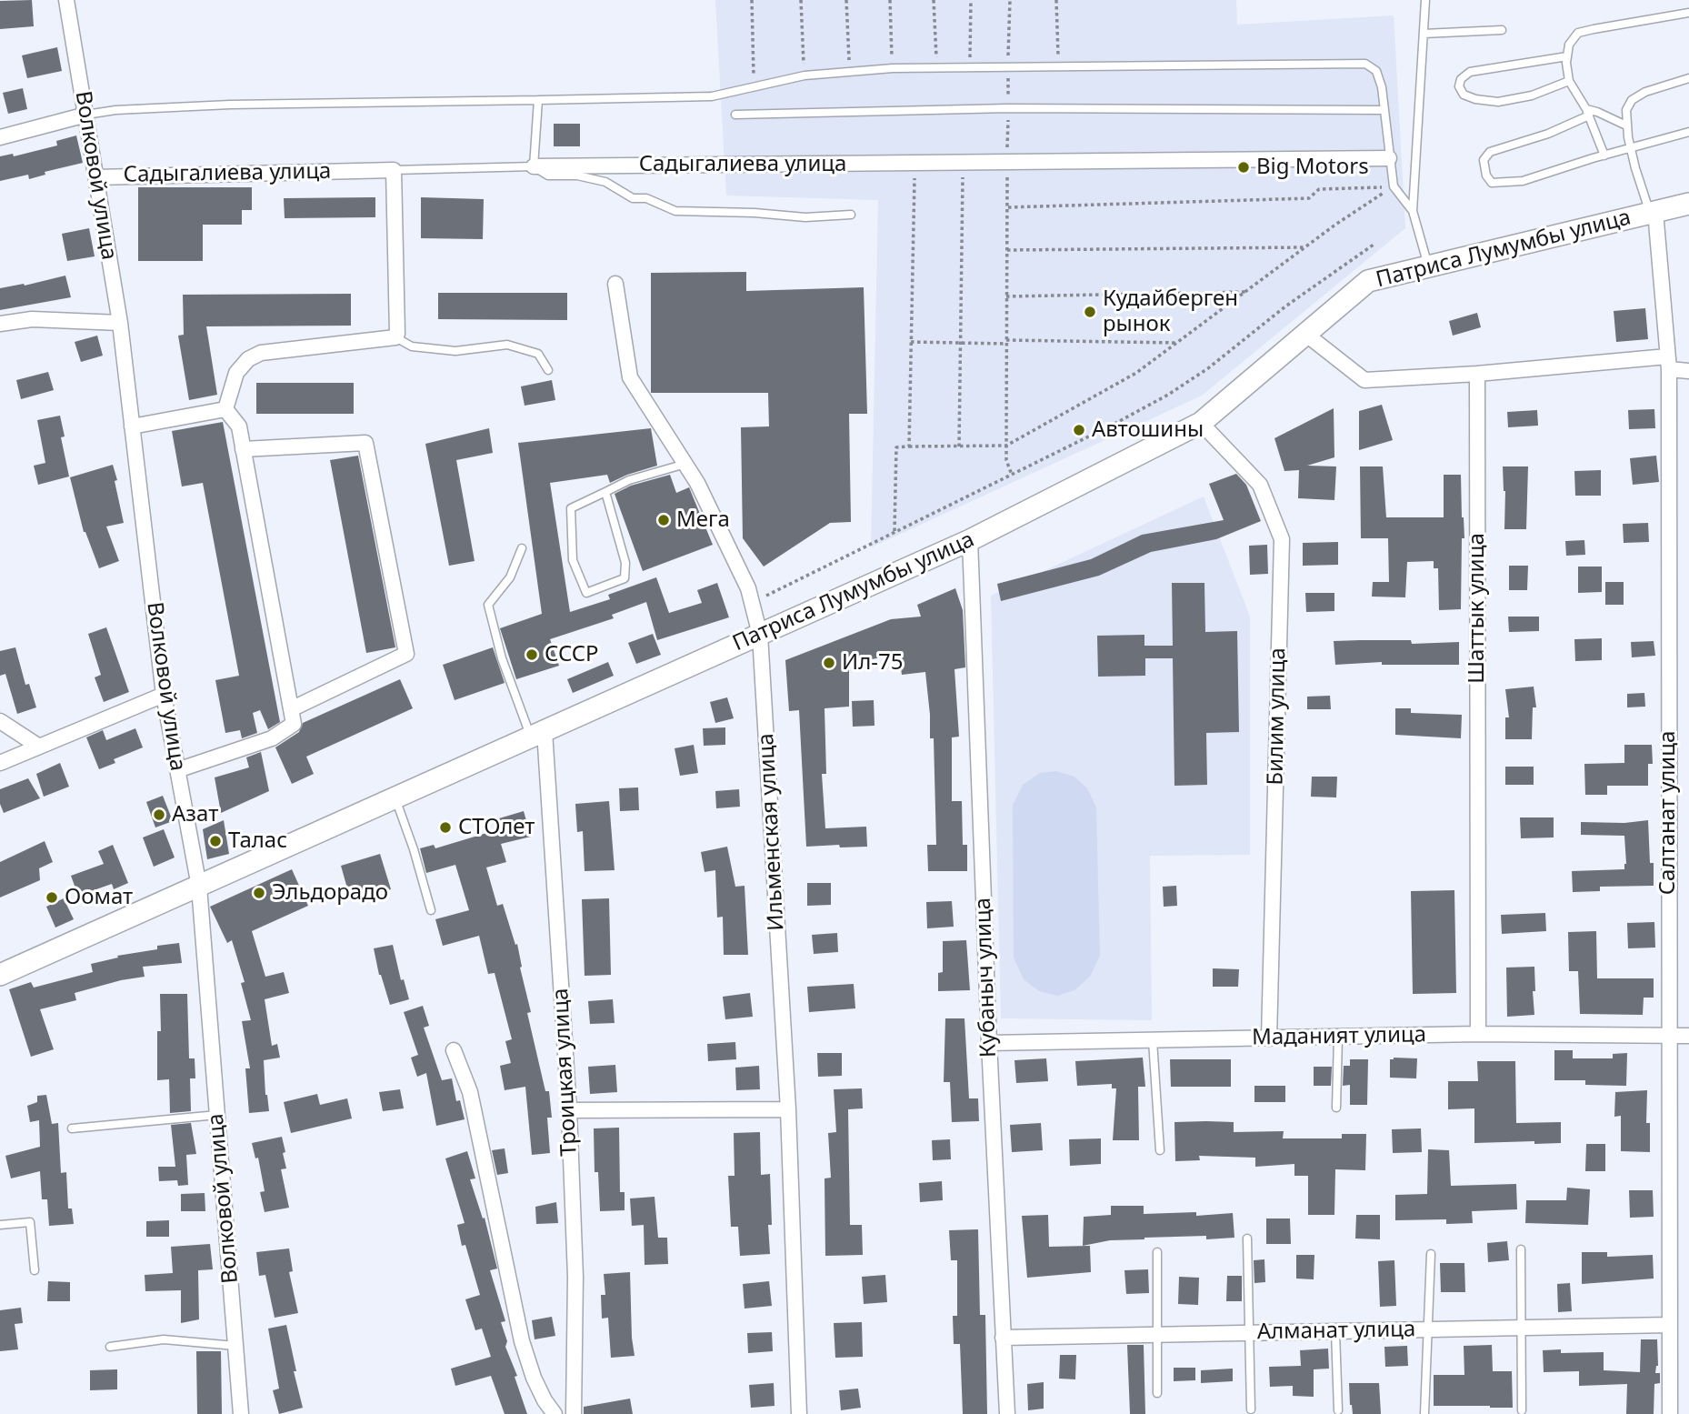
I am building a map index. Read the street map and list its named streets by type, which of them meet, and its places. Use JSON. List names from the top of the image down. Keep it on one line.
{"streets":{"street":["Садыгалиева улица","Волковой улица","Патриса Лумумбы улица","Шаттык улица","Билим улица","Салтанат улица","Ильменская улица","Кубаныч улица","Маданият улица","Троицкая улица","Алманат улица"]},"crossings":[["Садыгалиева улица","Волковой улица"],["Волковой улица","Патриса Лумумбы улица"],["Патриса Лумумбы улица","Билим улица"],["Патриса Лумумбы улица","Салтанат улица"],["Патриса Лумумбы улица","Ильменская улица"],["Патриса Лумумбы улица","Кубаныч улица"],["Патриса Лумумбы улица","Троицкая улица"],["Шаттык улица","Маданият улица"],["Билим улица","Маданият улица"],["Салтанат улица","Маданият улица"],["Салтанат улица","Алманат улица"],["Кубаныч улица","Маданият улица"],["Кубаныч улица","Алманат улица"]],"places":["Big Motors","Кудайберген рынок","Автошины","Мега","СССР","Ил-75","Азат","СТОлет","Талас","Эльдорадо","Оомат"]}
